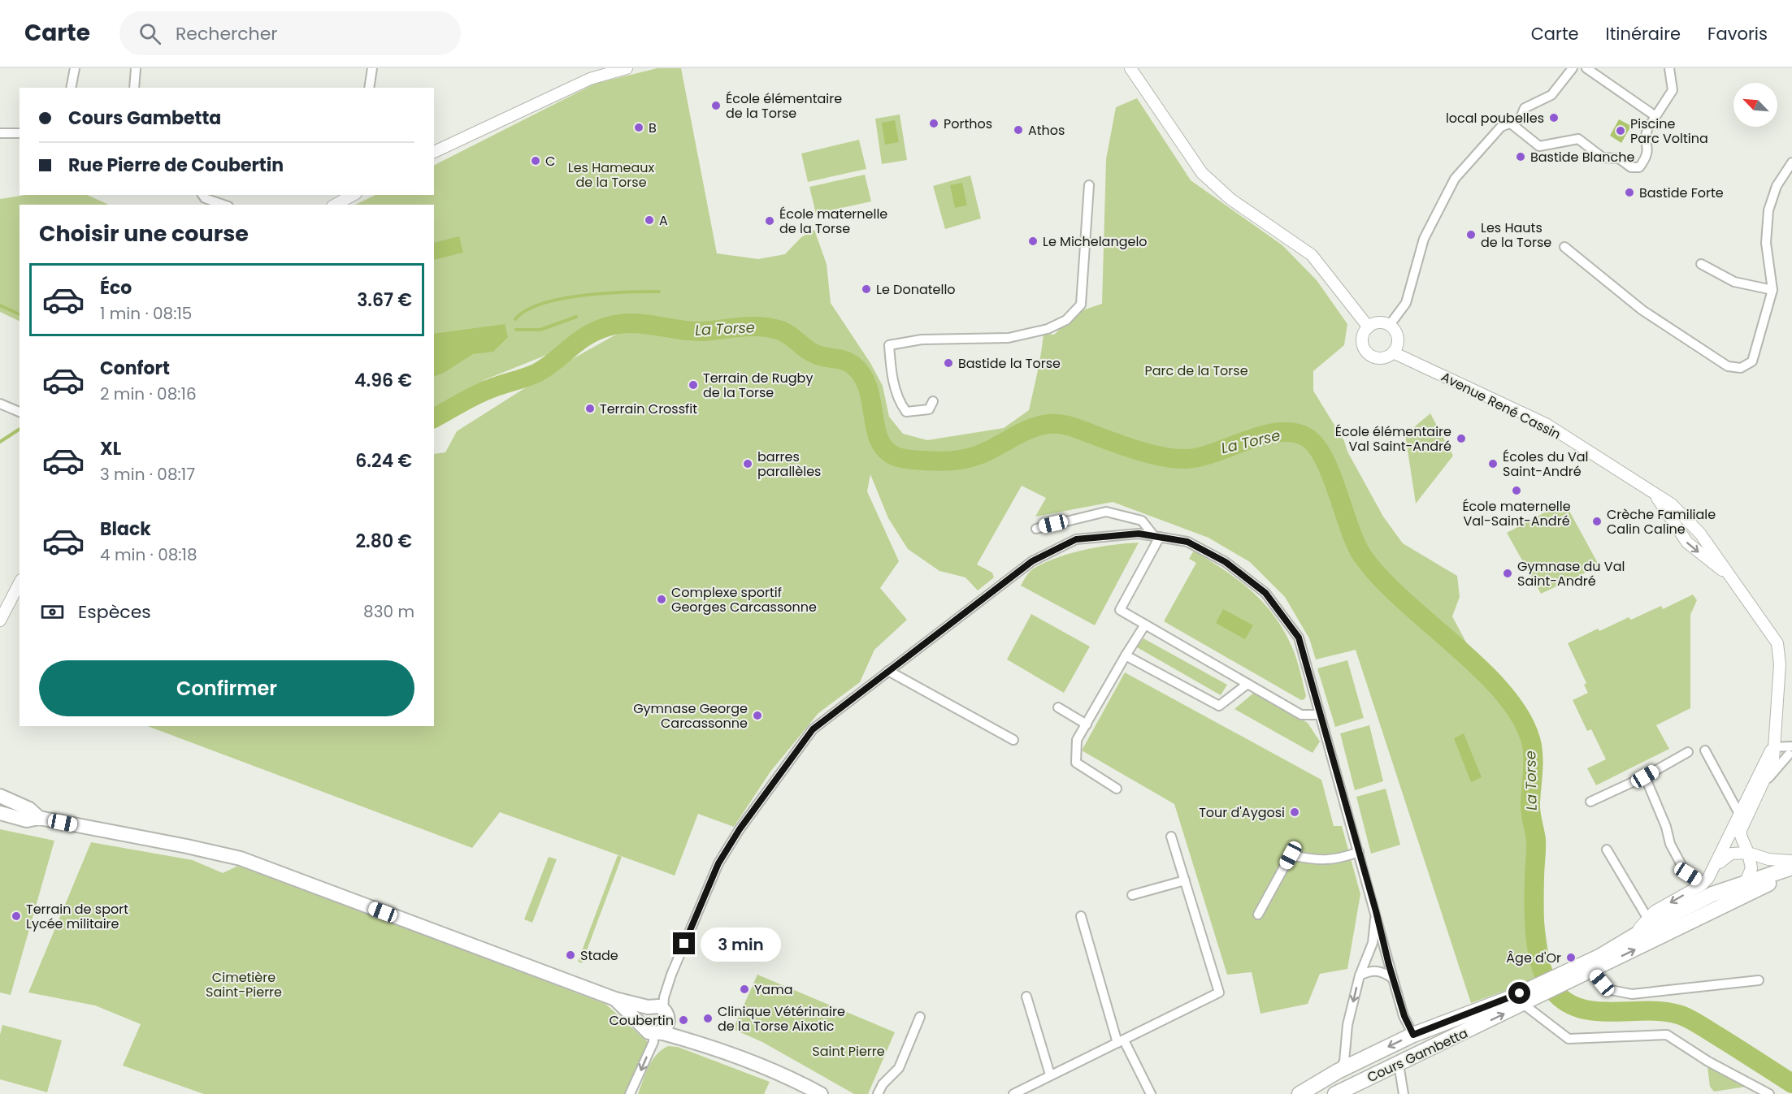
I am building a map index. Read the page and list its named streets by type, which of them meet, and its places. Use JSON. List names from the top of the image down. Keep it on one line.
{"streets":{"main road":["Cours Gambetta"],"street":["Avenue René Cassin"]},"water":["La Torse"],"parks":["Les Hameaux de la Torse","Parc de la Torse","Cimetière Saint-Pierre","Saint Pierre"],"places":["École élémentaire de la Torse","local poubelles","Porthos","B","Athos","Piscine Parc Voltina","Bastide Blanche","C","Bastide Forte","A","École maternelle de la Torse","Les Hauts de la Torse","Le Michelangelo","Le Donatello","Bastide la Torse","Terrain de Rugby de la Torse","Terrain Crossfit","École élémentaire Val Saint-André","barres parallèles","Écoles du Val Saint-André","École maternelle Val-Saint-André","Crèche Familiale Calin Caline","Gymnase du Val Saint-André","Complexe sportif Georges Carcassonne","Gymnase George Carcassonne","Tour d'Aygosi","Terrain de sport Lycée militaire","Stade","Âge d'Or","Yama","Clinique Vétérinaire de la Torse Aixotic","Coubertin"],"north":"top left","page":{"header":"Carte","search":"Rechercher","nav":["Carte","Itinéraire","Favoris"],"banner":["Cours Gambetta","Rue Pierre de Coubertin"],"heading":"Choisir une course","list":[{"name":"Éco","note":"1 min · 08:15","value":"3.67 €"},{"name":"Confort","note":"2 min · 08:16","value":"4.96 €"},{"name":"XL","note":"3 min · 08:17","value":"6.24 €"},{"name":"Black","note":"4 min · 08:18","value":"2.80 €"}],"pay":["Espèces","830 m"],"buttons":"Confirmer","bubble":"3 min"}}
